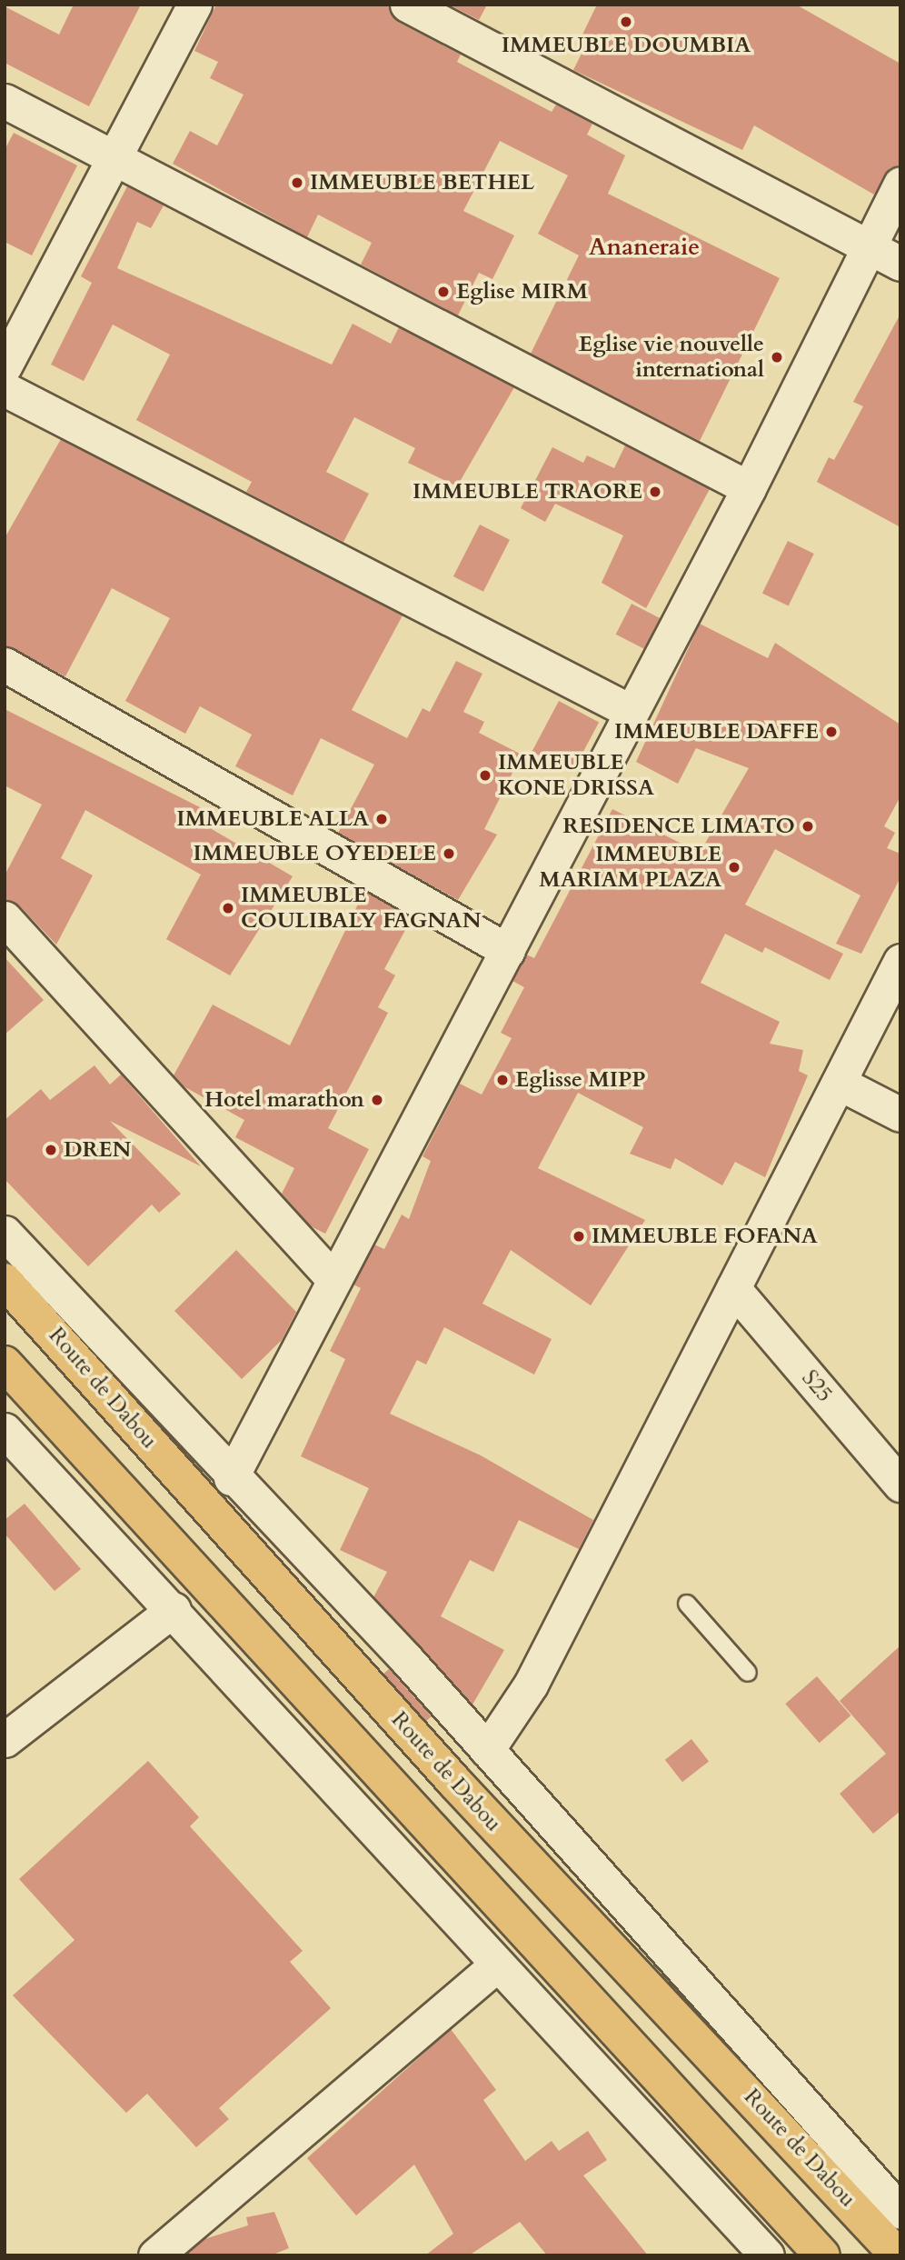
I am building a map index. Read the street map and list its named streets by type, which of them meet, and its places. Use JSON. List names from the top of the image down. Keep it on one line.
{"streets":{"main road":["Route de Dabou"],"street":["S25"]},"districts":["Ananeraie"],"places":["IMMEUBLE DOUMBIA","IMMEUBLE BETHEL","Eglise MIRM","Eglise vie nouvelle international","IMMEUBLE TRAORE","IMMEUBLE DAFFE","IMMEUBLE KONE DRISSA","IMMEUBLE ALLA","RESIDENCE LIMATO","IMMEUBLE OYEDELE","IMMEUBLE MARIAM PLAZA","IMMEUBLE COULIBALY FAGNAN","Eglisse MIPP","Hotel marathon","DREN","IMMEUBLE FOFANA"]}
